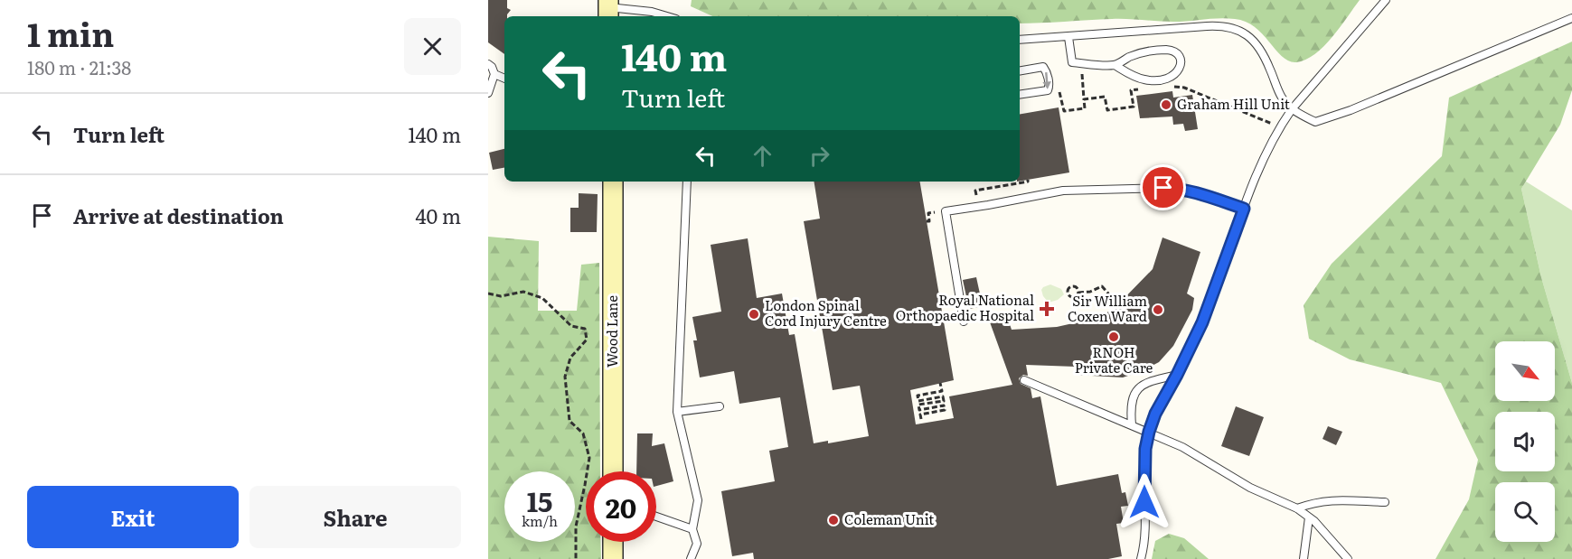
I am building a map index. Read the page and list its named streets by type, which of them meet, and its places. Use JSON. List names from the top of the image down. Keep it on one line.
{"streets":{"street":["Wood Lane"]},"places":{"other":["Graham Hill Unit","Sir William Coxen Ward","London Spinal Cord Injury Centre","RNOH Private Care","Coleman Unit"],"health":["Royal National Orthopaedic Hospital"]},"north":"bottom right","page":{"heading":["1 min","180 m · 21:38"],"turn":["140 m","Turn left"],"list":[{"name":"Turn left","value":"140 m"},{"name":"Arrive at destination","value":"40 m"}],"speed":"15 km/h","limit":"20","buttons":["Exit","Share"]}}
